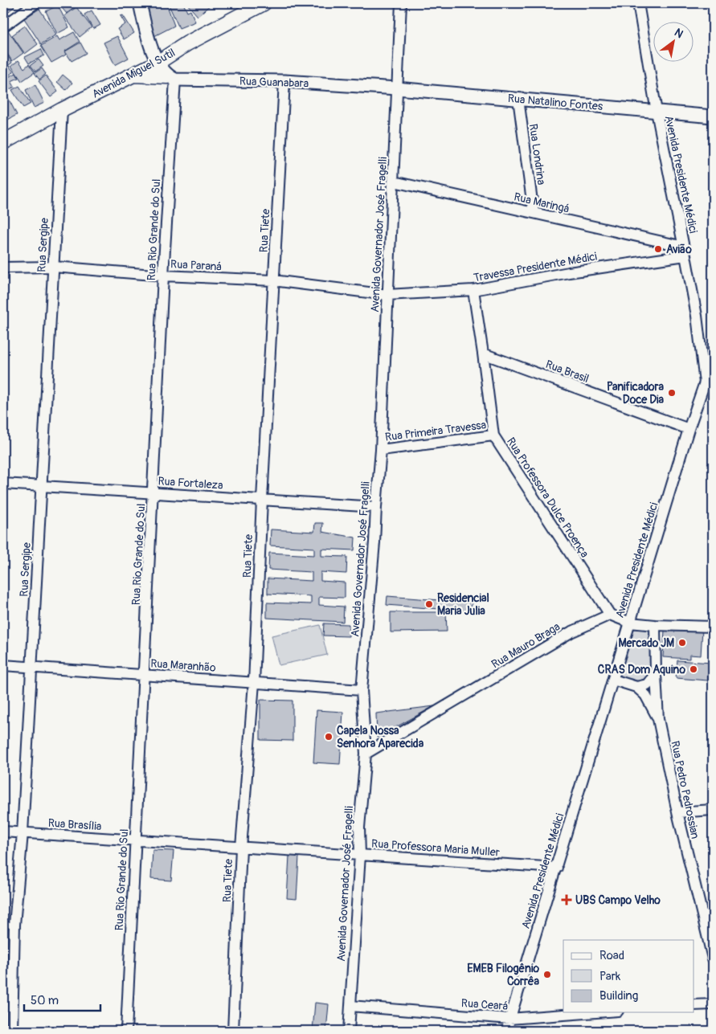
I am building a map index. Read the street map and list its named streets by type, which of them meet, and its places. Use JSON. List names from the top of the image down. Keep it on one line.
{"streets":{"main road":["Avenida Miguel Sutil"],"street":["Rua Guanabara","Rua Natalino Fontes","Rua Londrina","Avenida Presidente Médici","Rua Maringá","Rua Rio Grande do Sul","Rua Tiete","Avenida Governador José Fragelli","Rua Sergipe","Rua Paraná","Travessa Presidente Médici","Rua Brasil","Rua Primeira Travessa","Rua Fortaleza","Rua Professora Dulce Proença","Rua Mauro Braga","Rua Maranhão","Rua Pedro Pedrossian","Rua Brasília","Rua Professora Maria Muller","Rua Ceará"]},"crossings":[["Avenida Miguel Sutil","Rua Sergipe"],["Rua Guanabara","Rua Natalino Fontes"],["Rua Guanabara","Rua Rio Grande do Sul"],["Rua Guanabara","Rua Tiete"],["Rua Guanabara","Avenida Governador José Fragelli"],["Rua Natalino Fontes","Rua Londrina"],["Rua Natalino Fontes","Avenida Presidente Médici"],["Rua Natalino Fontes","Avenida Governador José Fragelli"],["Rua Londrina","Rua Maringá"],["Avenida Presidente Médici","Rua Maringá"],["Avenida Presidente Médici","Travessa Presidente Médici"],["Avenida Presidente Médici","Rua Brasil"],["Avenida Presidente Médici","Rua Professora Maria Muller"],["Avenida Presidente Médici","Rua Ceará"],["Rua Maringá","Avenida Governador José Fragelli"],["Rua Maringá","Travessa Presidente Médici"],["Rua Rio Grande do Sul","Rua Paraná"],["Rua Rio Grande do Sul","Rua Fortaleza"],["Rua Rio Grande do Sul","Rua Maranhão"],["Rua Rio Grande do Sul","Rua Brasília"],["Rua Tiete","Rua Paraná"],["Rua Tiete","Rua Fortaleza"],["Rua Tiete","Rua Maranhão"],["Rua Tiete","Rua Brasília"],["Rua Tiete","Rua Professora Maria Muller"],["Avenida Governador José Fragelli","Rua Paraná"],["Avenida Governador José Fragelli","Travessa Presidente Médici"],["Avenida Governador José Fragelli","Rua Primeira Travessa"],["Avenida Governador José Fragelli","Rua Fortaleza"],["Avenida Governador José Fragelli","Rua Mauro Braga"],["Avenida Governador José Fragelli","Rua Maranhão"],["Avenida Governador José Fragelli","Rua Professora Maria Muller"],["Avenida Governador José Fragelli","Rua Ceará"],["Rua Sergipe","Rua Paraná"],["Rua Sergipe","Rua Fortaleza"],["Rua Sergipe","Rua Maranhão"],["Rua Sergipe","Rua Brasília"],["Rua Paraná","Travessa Presidente Médici"],["Travessa Presidente Médici","Rua Professora Dulce Proença"],["Rua Brasil","Rua Professora Dulce Proença"],["Rua Primeira Travessa","Rua Professora Dulce Proença"],["Rua Professora Dulce Proença","Rua Mauro Braga"],["Rua Brasília","Rua Professora Maria Muller"]],"places":{"other":["Avião","Panificadora Doce Dia","Residencial Maria Julia","Mercado JM","CRAS Dom Aquino","Capela Nossa Senhora Aparecida","EMEB Filogênio Corrêa"],"health":["UBS Campo Velho"]},"legend":["Road","Park","Building"],"scale_bar":"50 m","north":"top right"}
